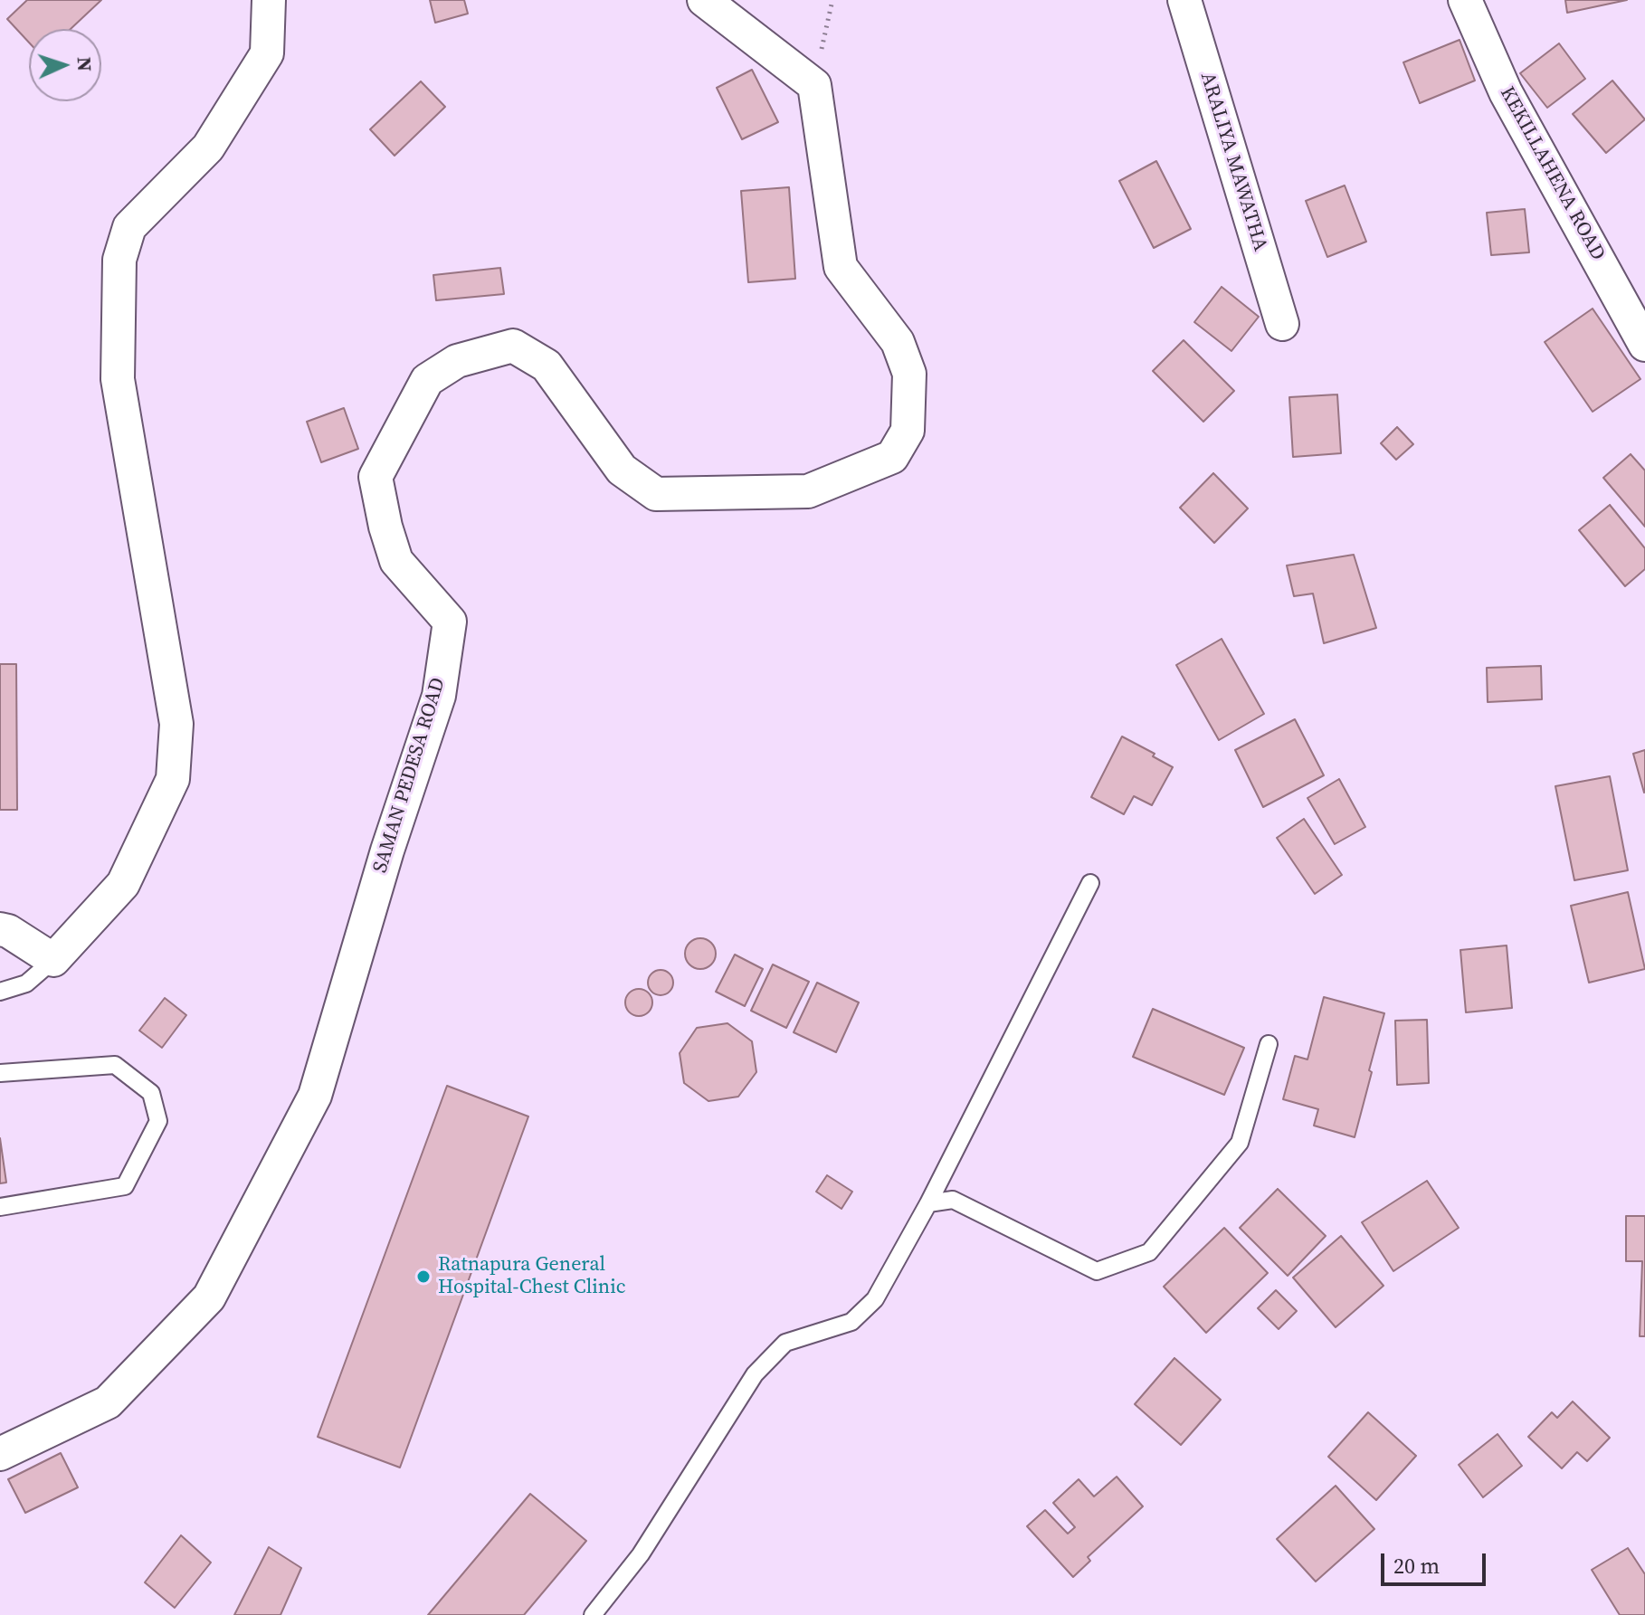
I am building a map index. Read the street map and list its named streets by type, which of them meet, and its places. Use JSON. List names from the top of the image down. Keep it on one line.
{"streets":{"street":["ARALIYA MAWATHA","KEKILLAHENA ROAD","SAMAN PEDESA ROAD"]},"places":["Ratnapura General Hospital-Chest Clinic"],"scale_bar":"20 m","north":"right"}
